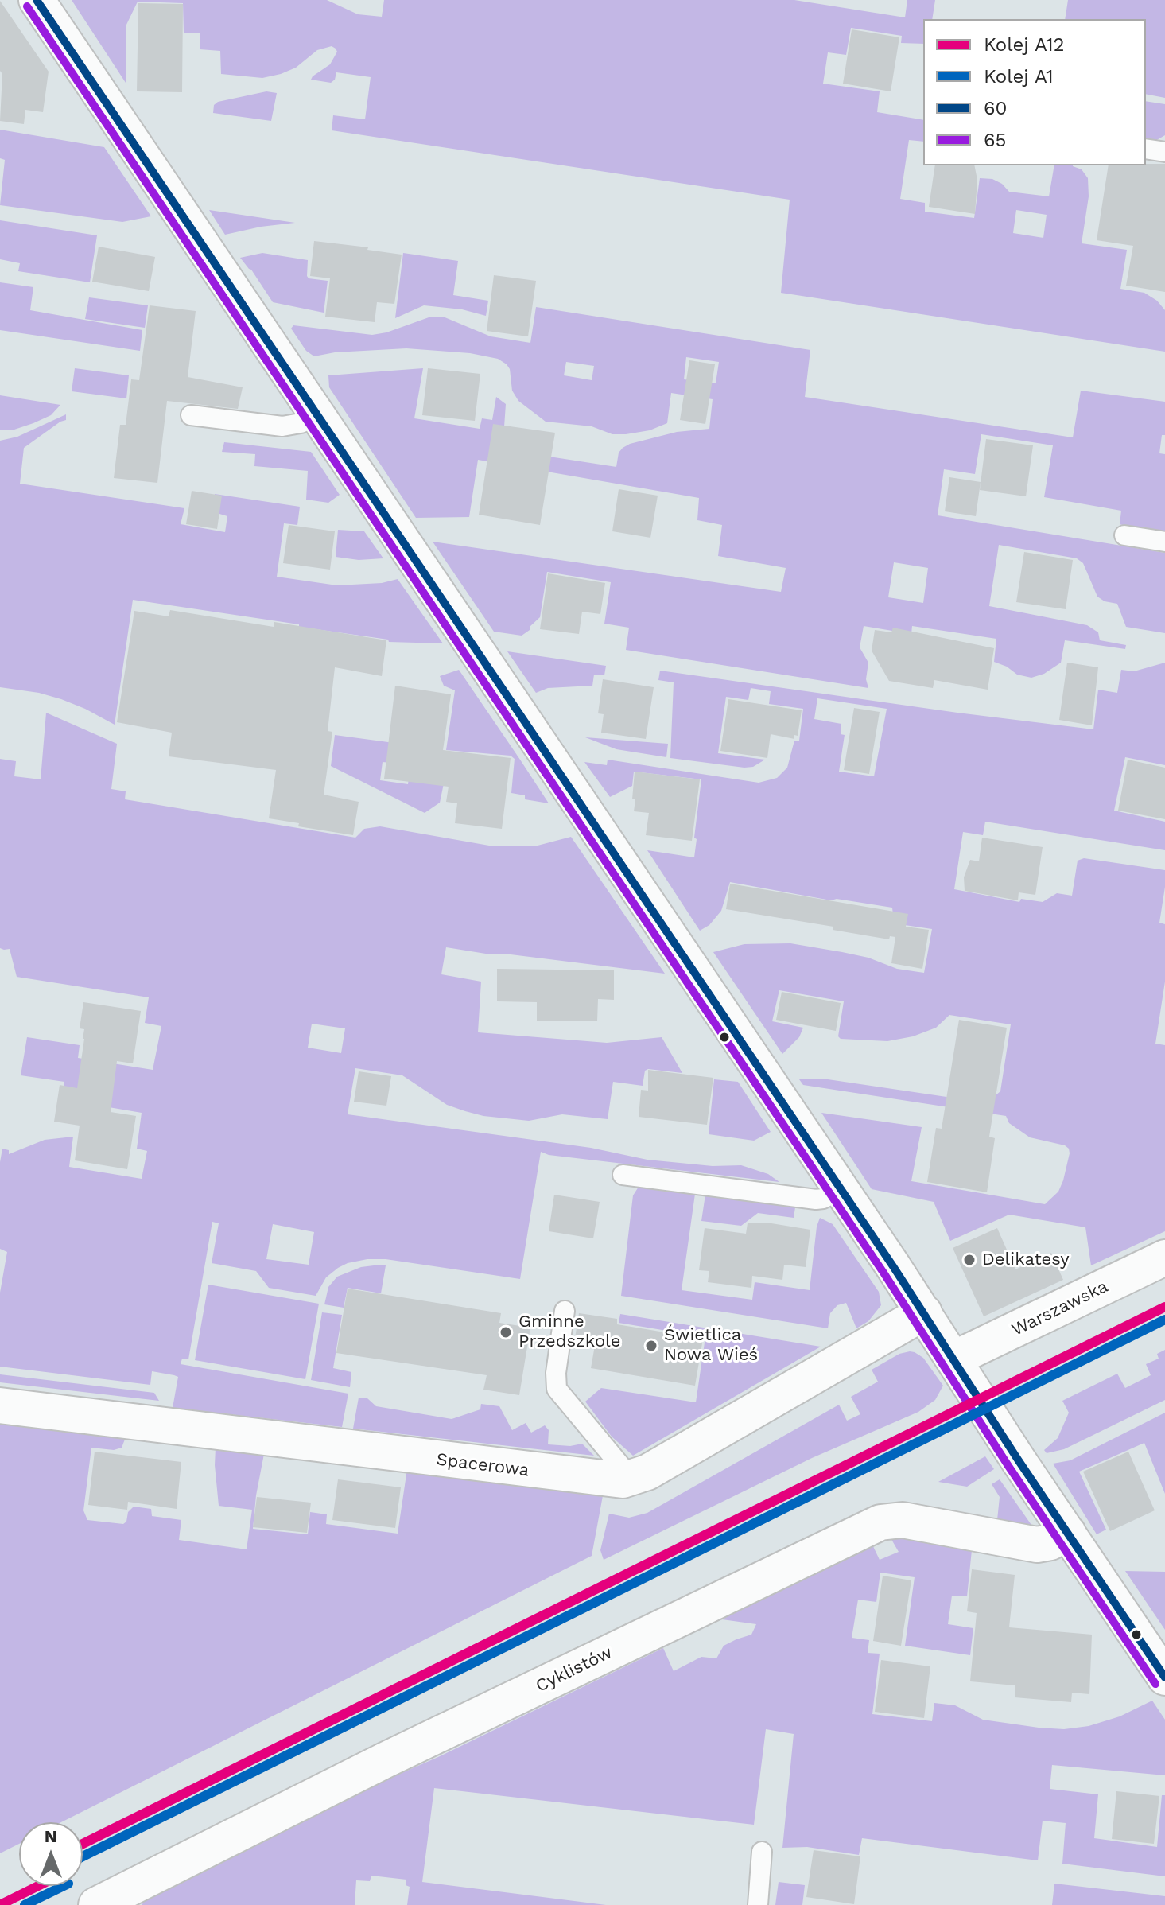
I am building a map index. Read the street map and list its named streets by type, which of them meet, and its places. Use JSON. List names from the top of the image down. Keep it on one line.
{"streets":{"street":["Warszawska","Spacerowa","Cyklistów"]},"places":["Delikatesy","Gminne Przedszkole","Świetlica Nowa Wieś"],"lines":["transit line 60","transit line 65","rail line A12","rail line A1"],"legend":["Kolej A12","Kolej A1","60","65"],"north":"top"}
